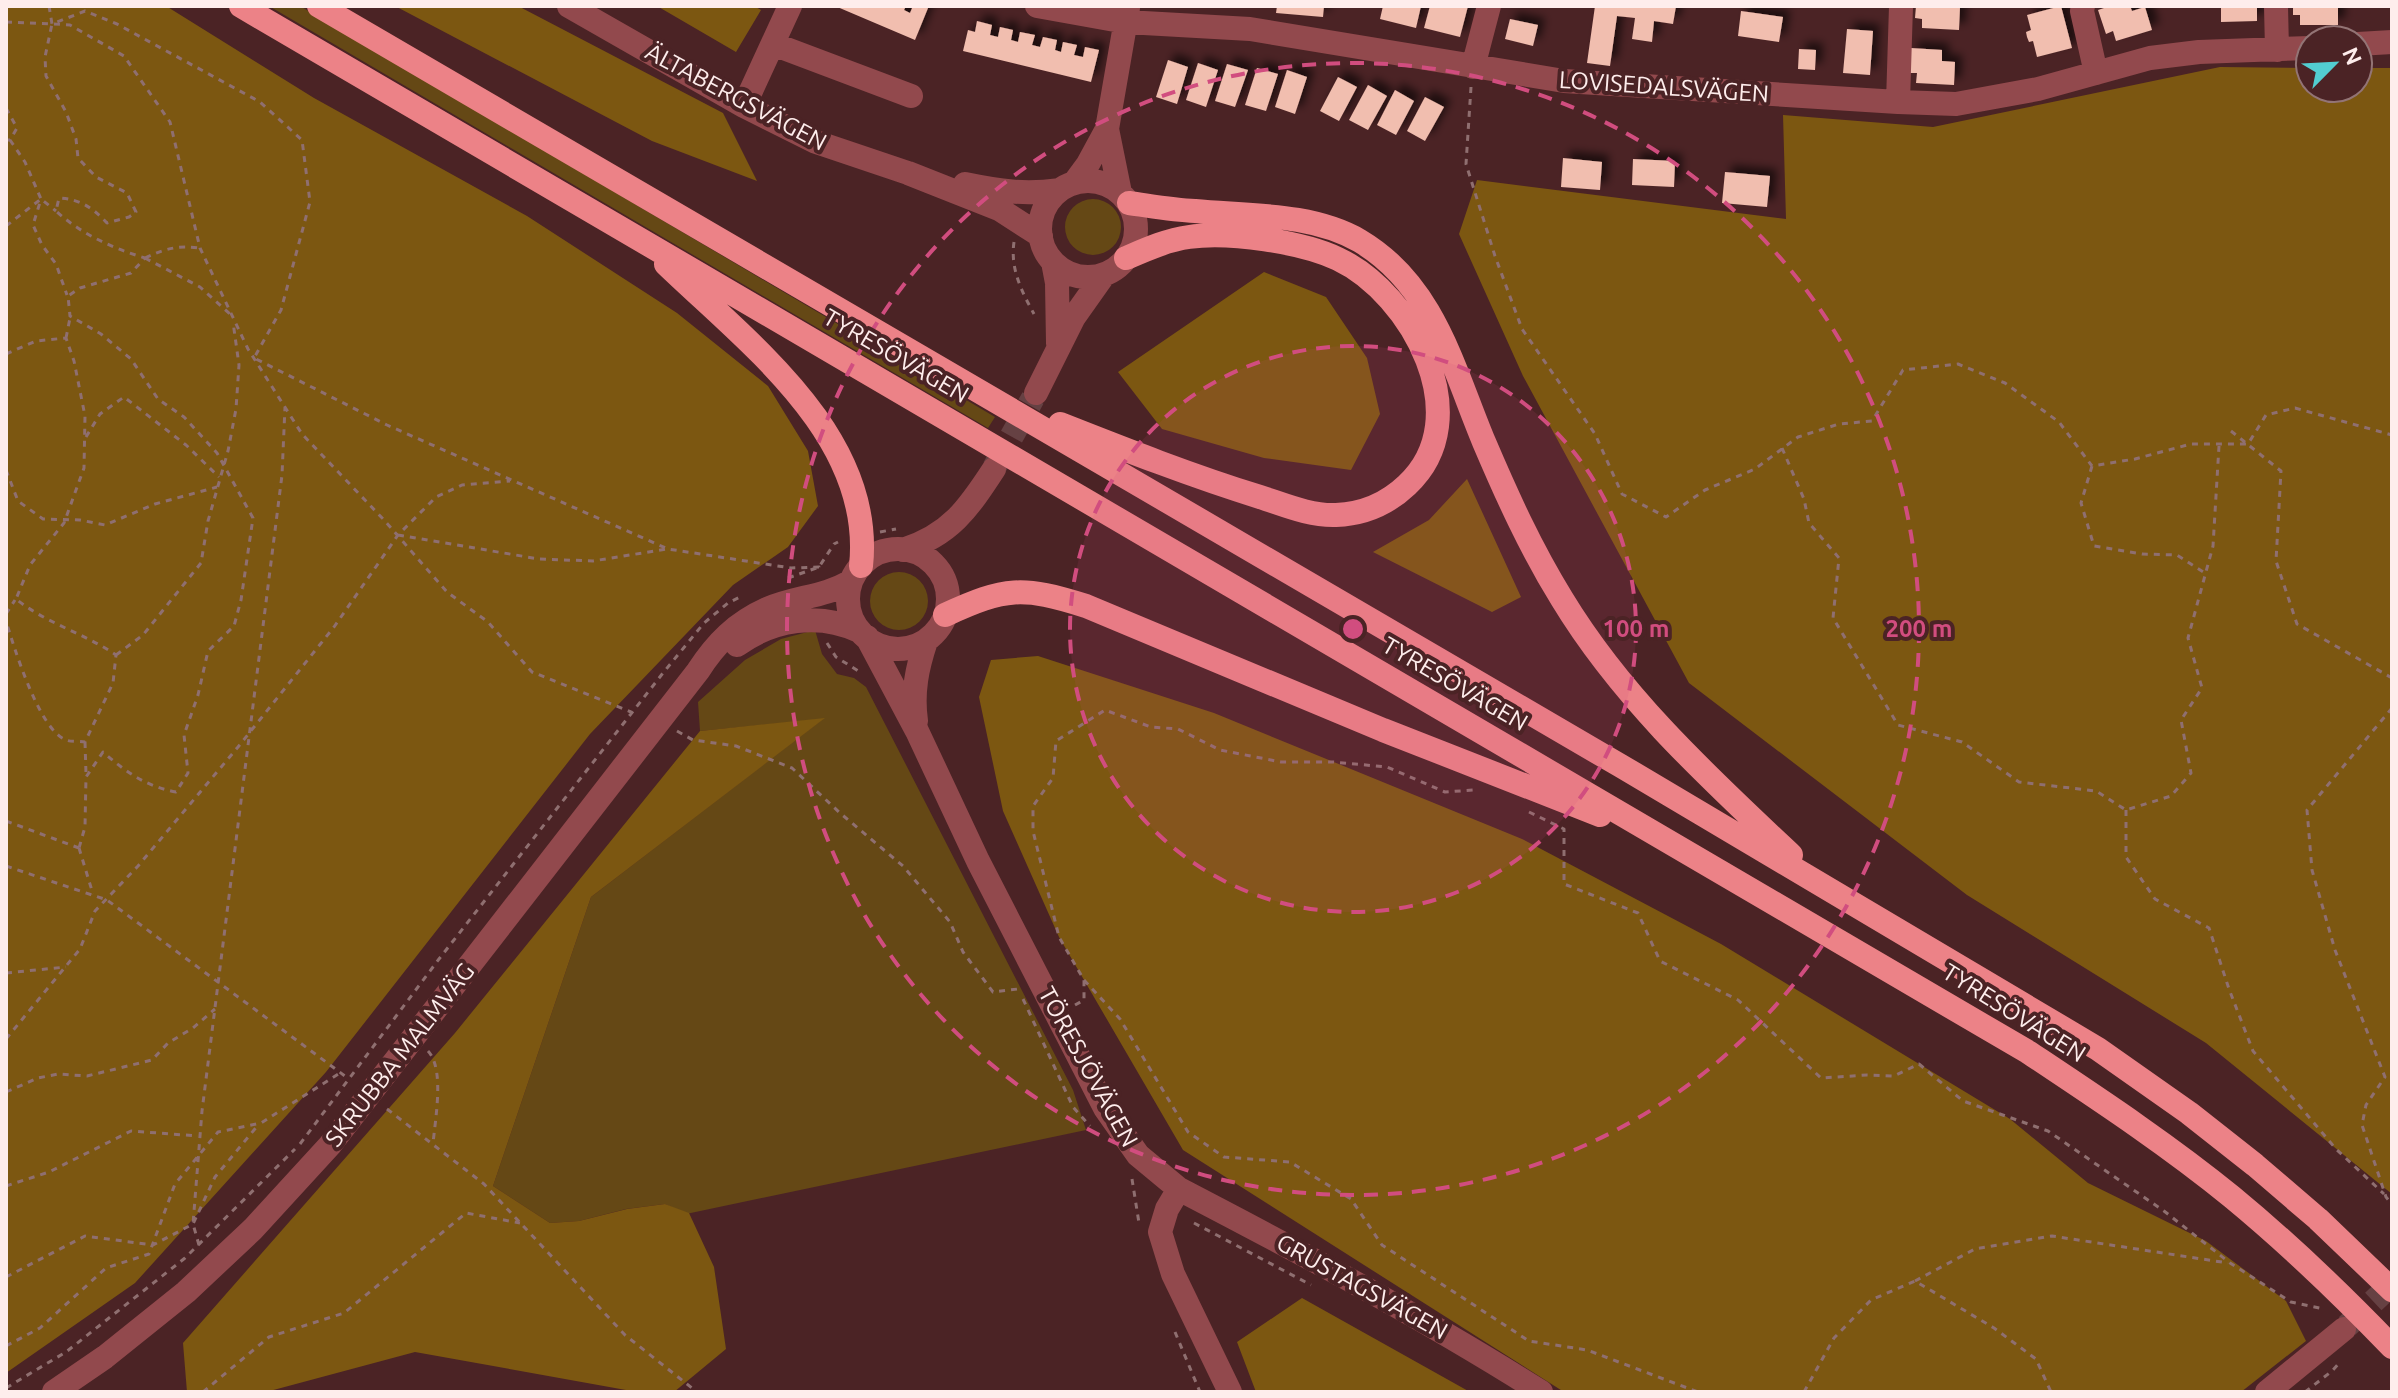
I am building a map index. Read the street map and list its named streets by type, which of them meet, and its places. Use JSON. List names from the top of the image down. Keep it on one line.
{"streets":{"highway":["TYRESÖVÄGEN"],"street":["LOVISEDALSVÄGEN","ÄLTABERGSVÄGEN","SKRUBBA MALMVÄG","TÖRESJÖVÄGEN","GRUSTAGSVÄGEN"]},"crossings":[["SKRUBBA MALMVÄG","TÖRESJÖVÄGEN"],["TÖRESJÖVÄGEN","GRUSTAGSVÄGEN"]],"north":"top right","rings":["100 m","200 m"]}
